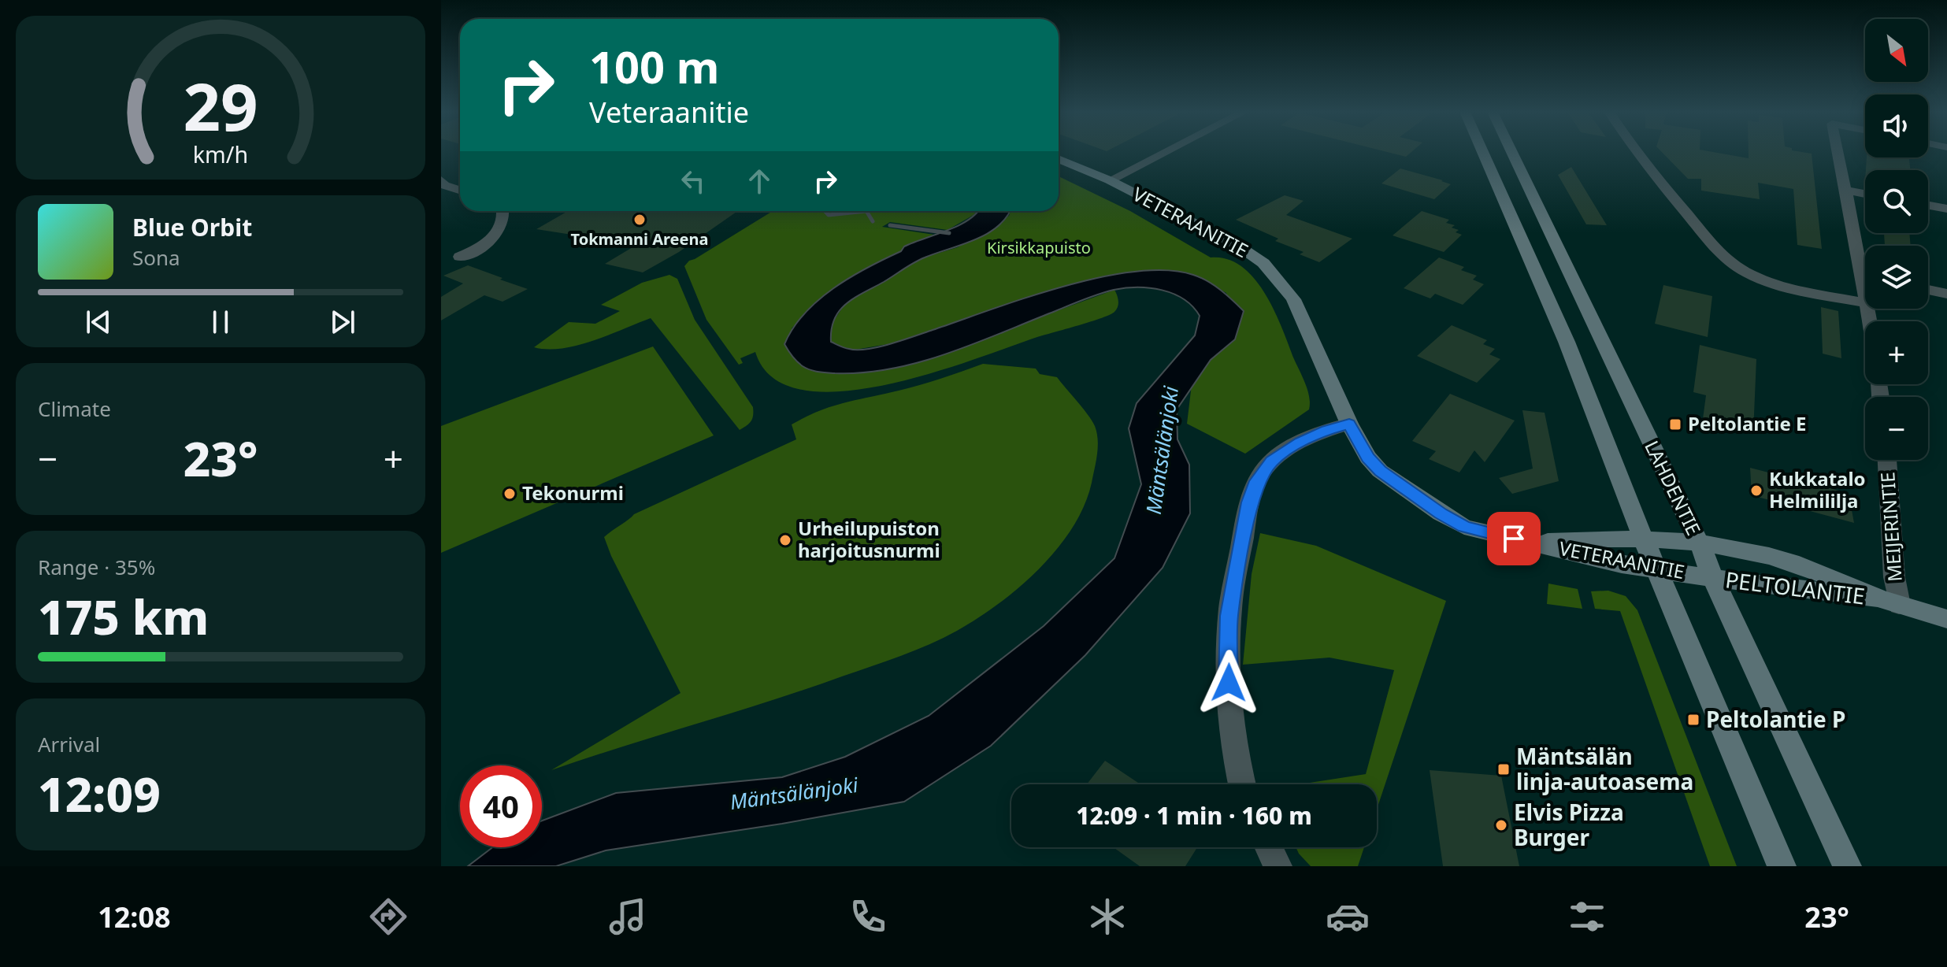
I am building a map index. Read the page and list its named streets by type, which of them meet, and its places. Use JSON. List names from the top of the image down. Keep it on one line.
{"streets":{"main road":["VETERAANITIE","LAHDENTIE","PELTOLANTIE"],"street":["MEIJERINTIE"]},"crossings":[["VETERAANITIE","LAHDENTIE"],["VETERAANITIE","PELTOLANTIE"],["LAHDENTIE","PELTOLANTIE"],["MEIJERINTIE","PELTOLANTIE"]],"water":["Mäntsälänjoki"],"parks":["Kirsikkapuisto"],"places":{"other":["Tokmanni Areena","Kukkatalo Helmililja","Tekonurmi","Urheilupuiston harjoitusnurmi","Elvis Pizza Burger"],"transit":["Peltolantie E","Peltolantie P","Mäntsälän linja-autoasema"]},"north":"bottom right","page":{"map_buttons":["+","−"],"turn":["100 m","Veteraanitie"],"song":["Blue Orbit","Sona"],"tile":["Climate",["Range · 35%","175 km"],["Arrival","12:09"]],"heat":["−","23°","+"],"limit":"40","trip":"12:09 · 1 min · 160 m","tabs":["12:08","23°"],"gauge":["29","km/h"]}}
